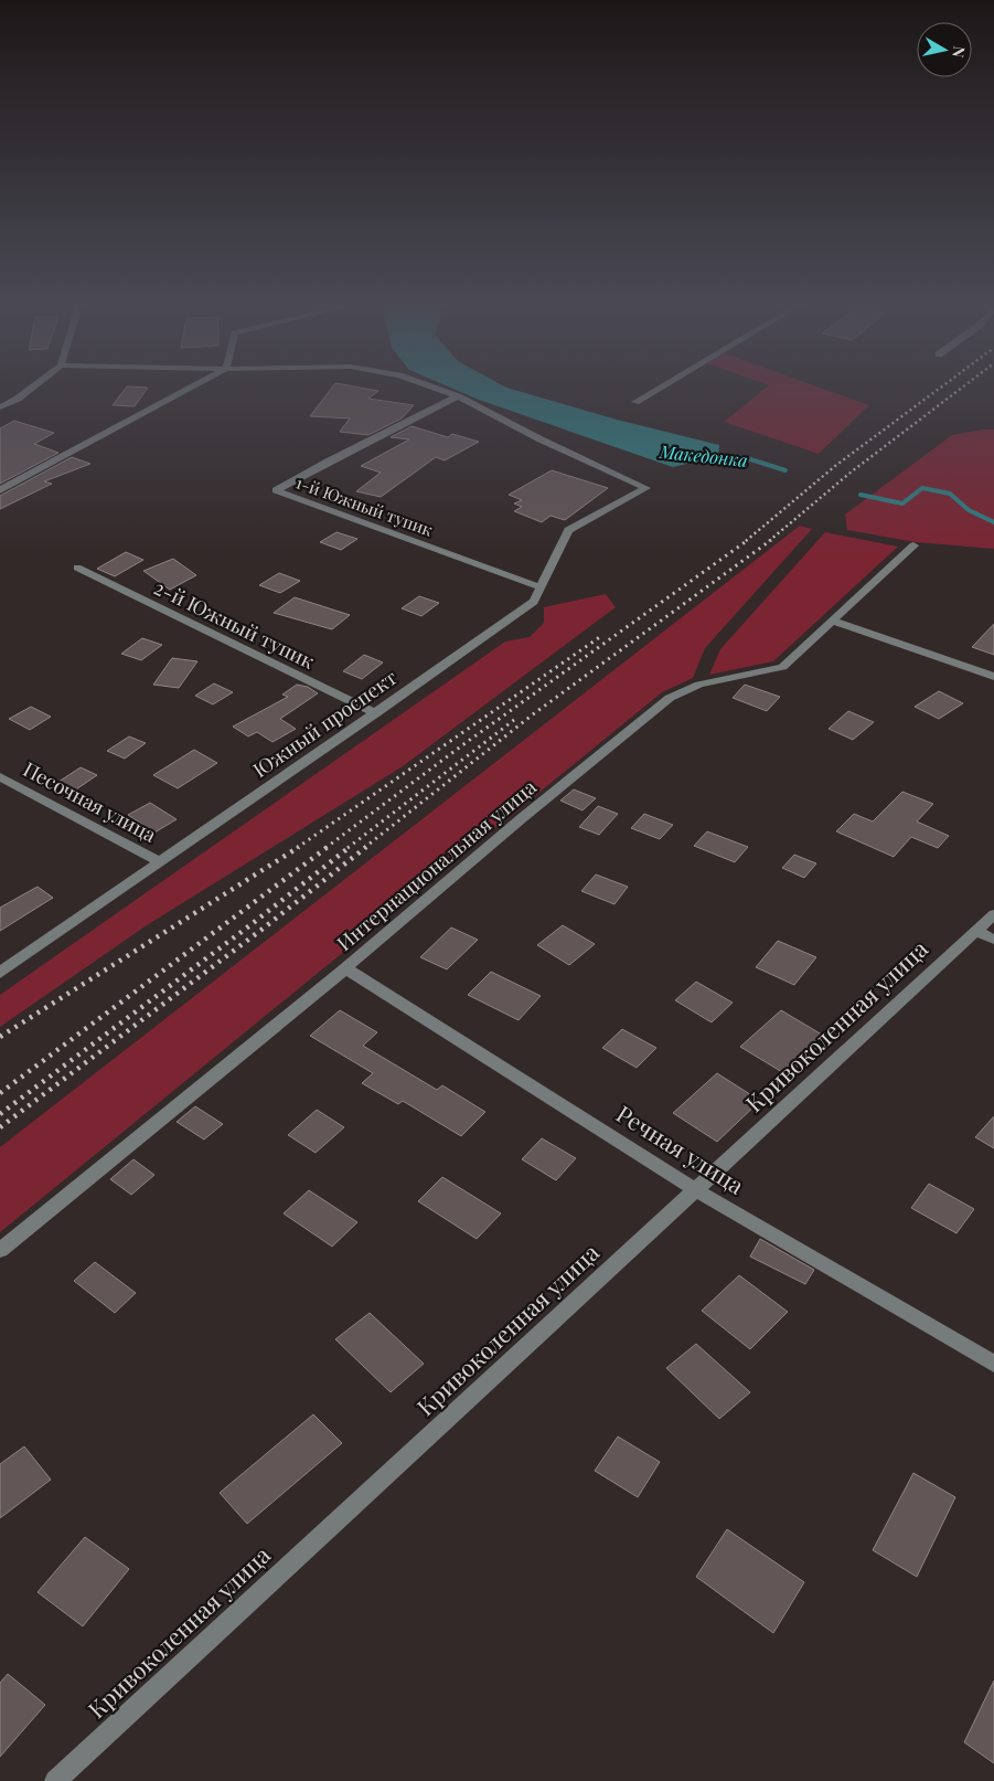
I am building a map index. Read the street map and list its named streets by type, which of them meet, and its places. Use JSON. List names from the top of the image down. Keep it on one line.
{"streets":{"street":["1-й Южный тупик","2-й Южный тупик","Южный проспект","Песочная улица","Интернациональная улица","Кривоколенная улица","Речная улица"]},"crossings":[["1-й Южный тупик","Южный проспект"],["2-й Южный тупик","Южный проспект"],["Южный проспект","Песочная улица"],["Интернациональная улица","Речная улица"],["Кривоколенная улица","Речная улица"]],"water":["Македонка"],"north":"right"}
